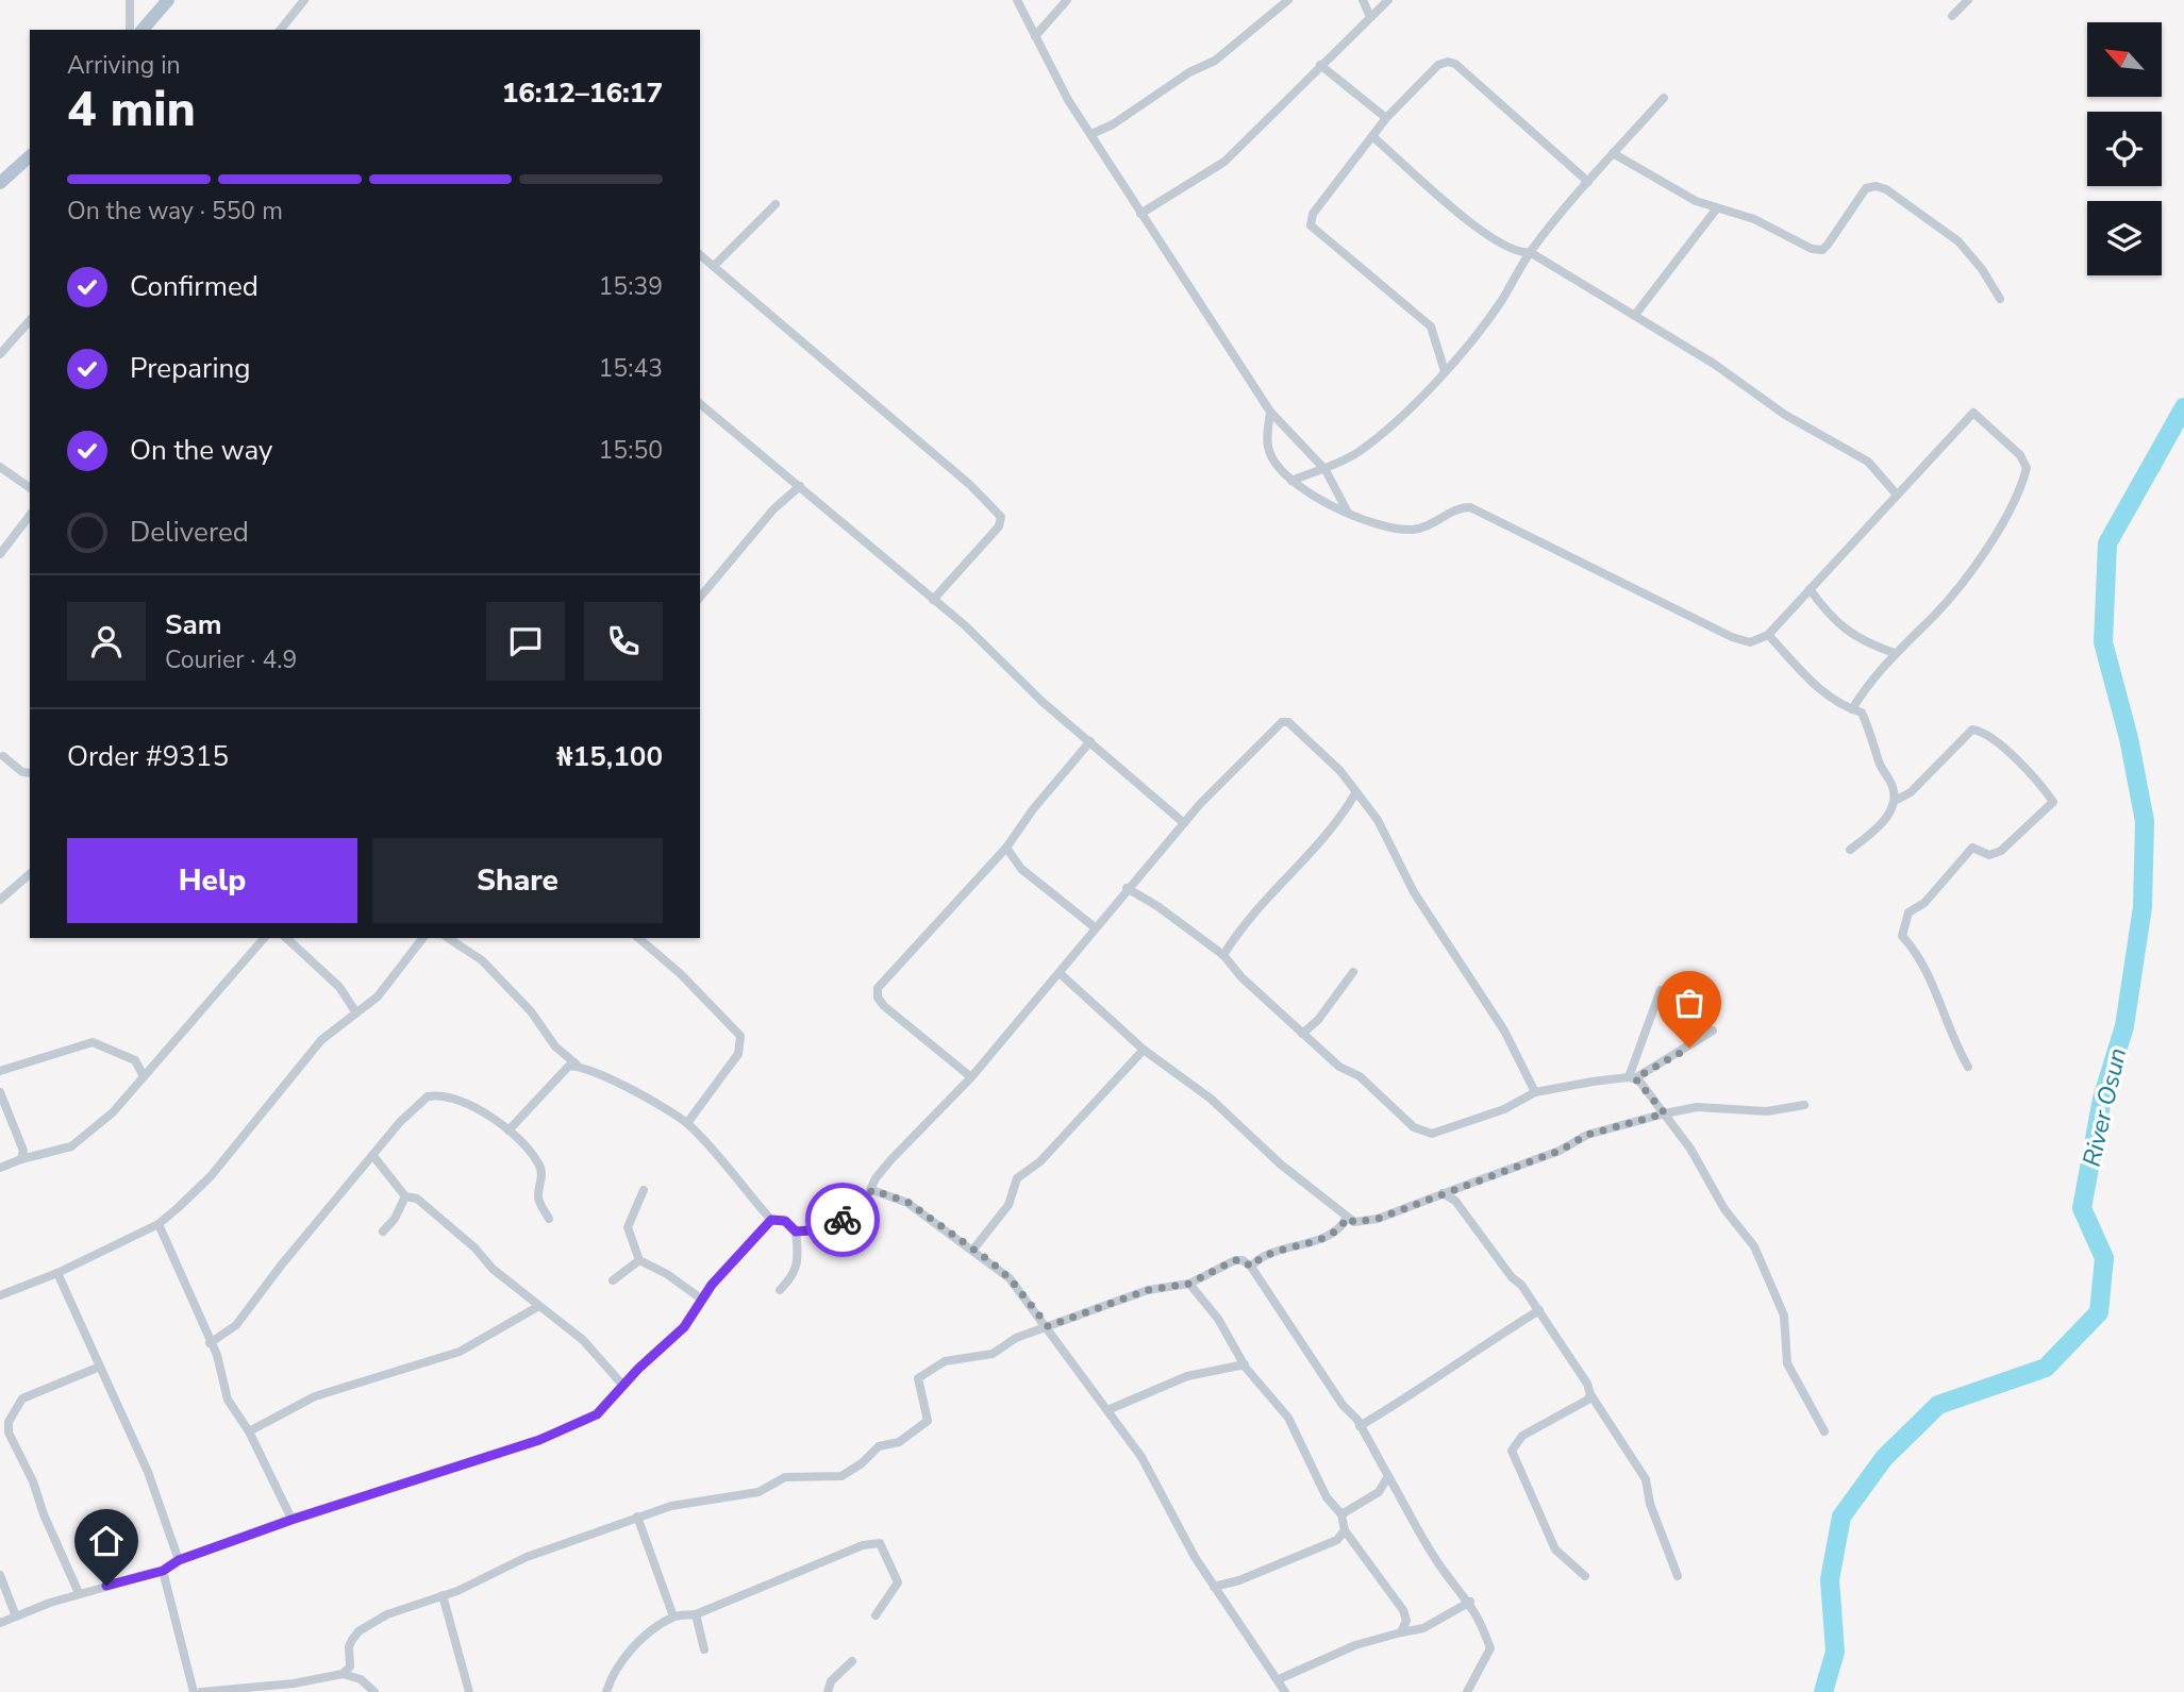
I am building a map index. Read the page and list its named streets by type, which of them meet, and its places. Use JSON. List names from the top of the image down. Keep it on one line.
{"water":["River Osun"],"north":"top left","page":{"heading":["4 min","Arriving in","16:12–16:17"],"panel":["Sam","Courier · 4.9","Order #9315","₦15,100"],"bar":"On the way · 550 m","list":[["Confirmed","15:39"],["Preparing","15:43"],["On the way","15:50"],"Delivered"],"buttons":["Help","Share"]}}
